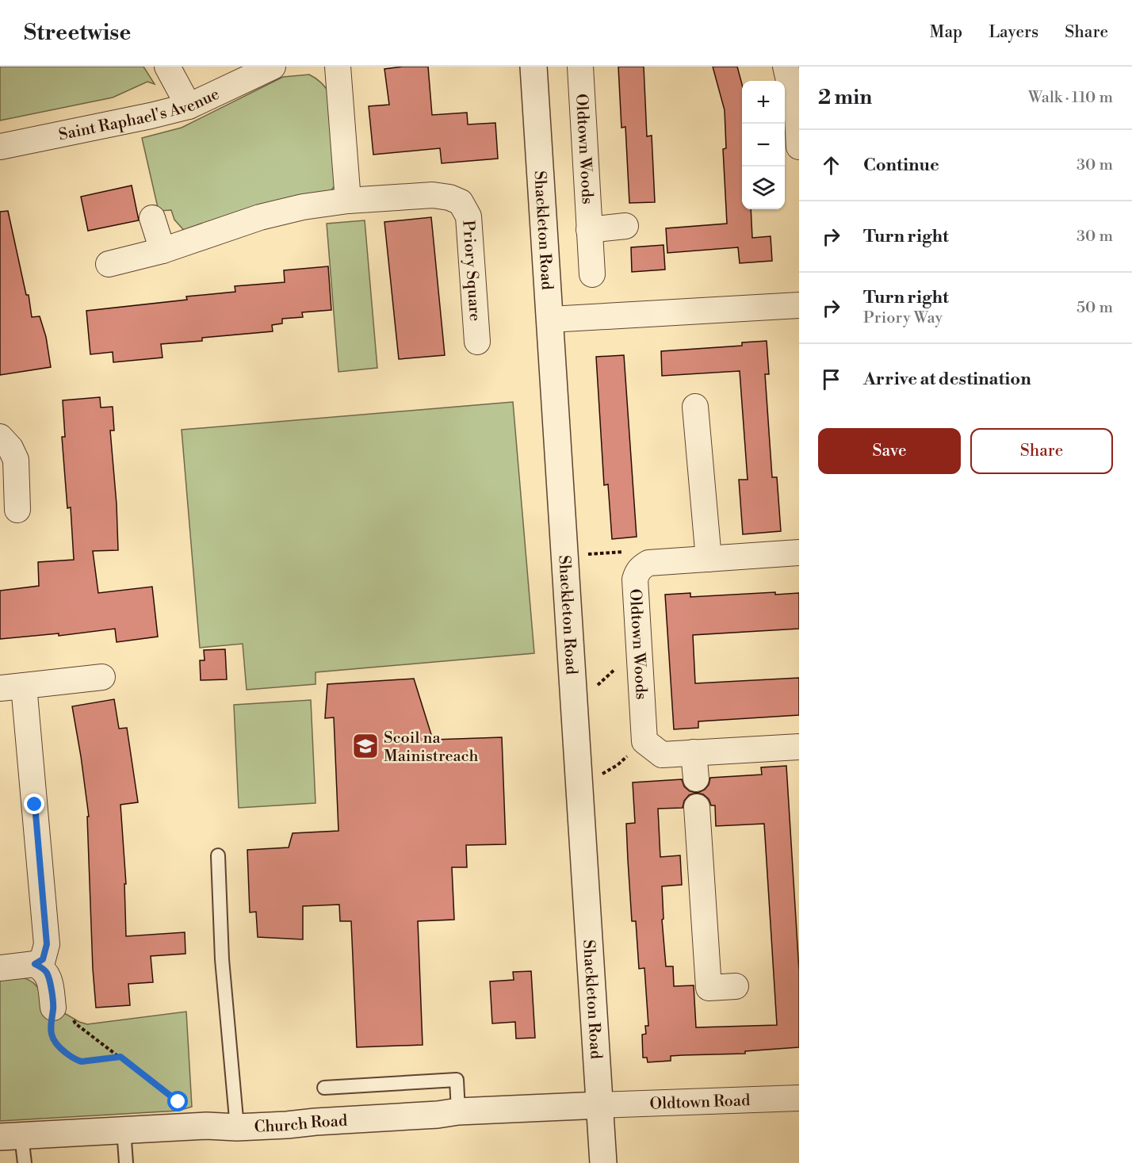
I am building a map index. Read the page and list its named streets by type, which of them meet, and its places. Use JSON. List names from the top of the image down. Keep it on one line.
{"streets":{"street":["Saint Raphael's Avenue","Oldtown Woods","Shackleton Road","Priory Square","Oldtown Road","Church Road"]},"crossings":[["Shackleton Road","Oldtown Road"],["Shackleton Road","Church Road"],["Oldtown Road","Church Road"]],"places":{"school or university":["Scoil na Mainistreach"]},"page":{"header":"Streetwise","nav":["Map","Layers","Share"],"heading":["2 min","Walk · 110 m"],"map_buttons":["+","−"],"list":[["Continue","30 m"],["Turn right","30 m"],["Turn right","Priory Way","50 m"],"Arrive at destination"],"buttons":["Save","Share"]}}
